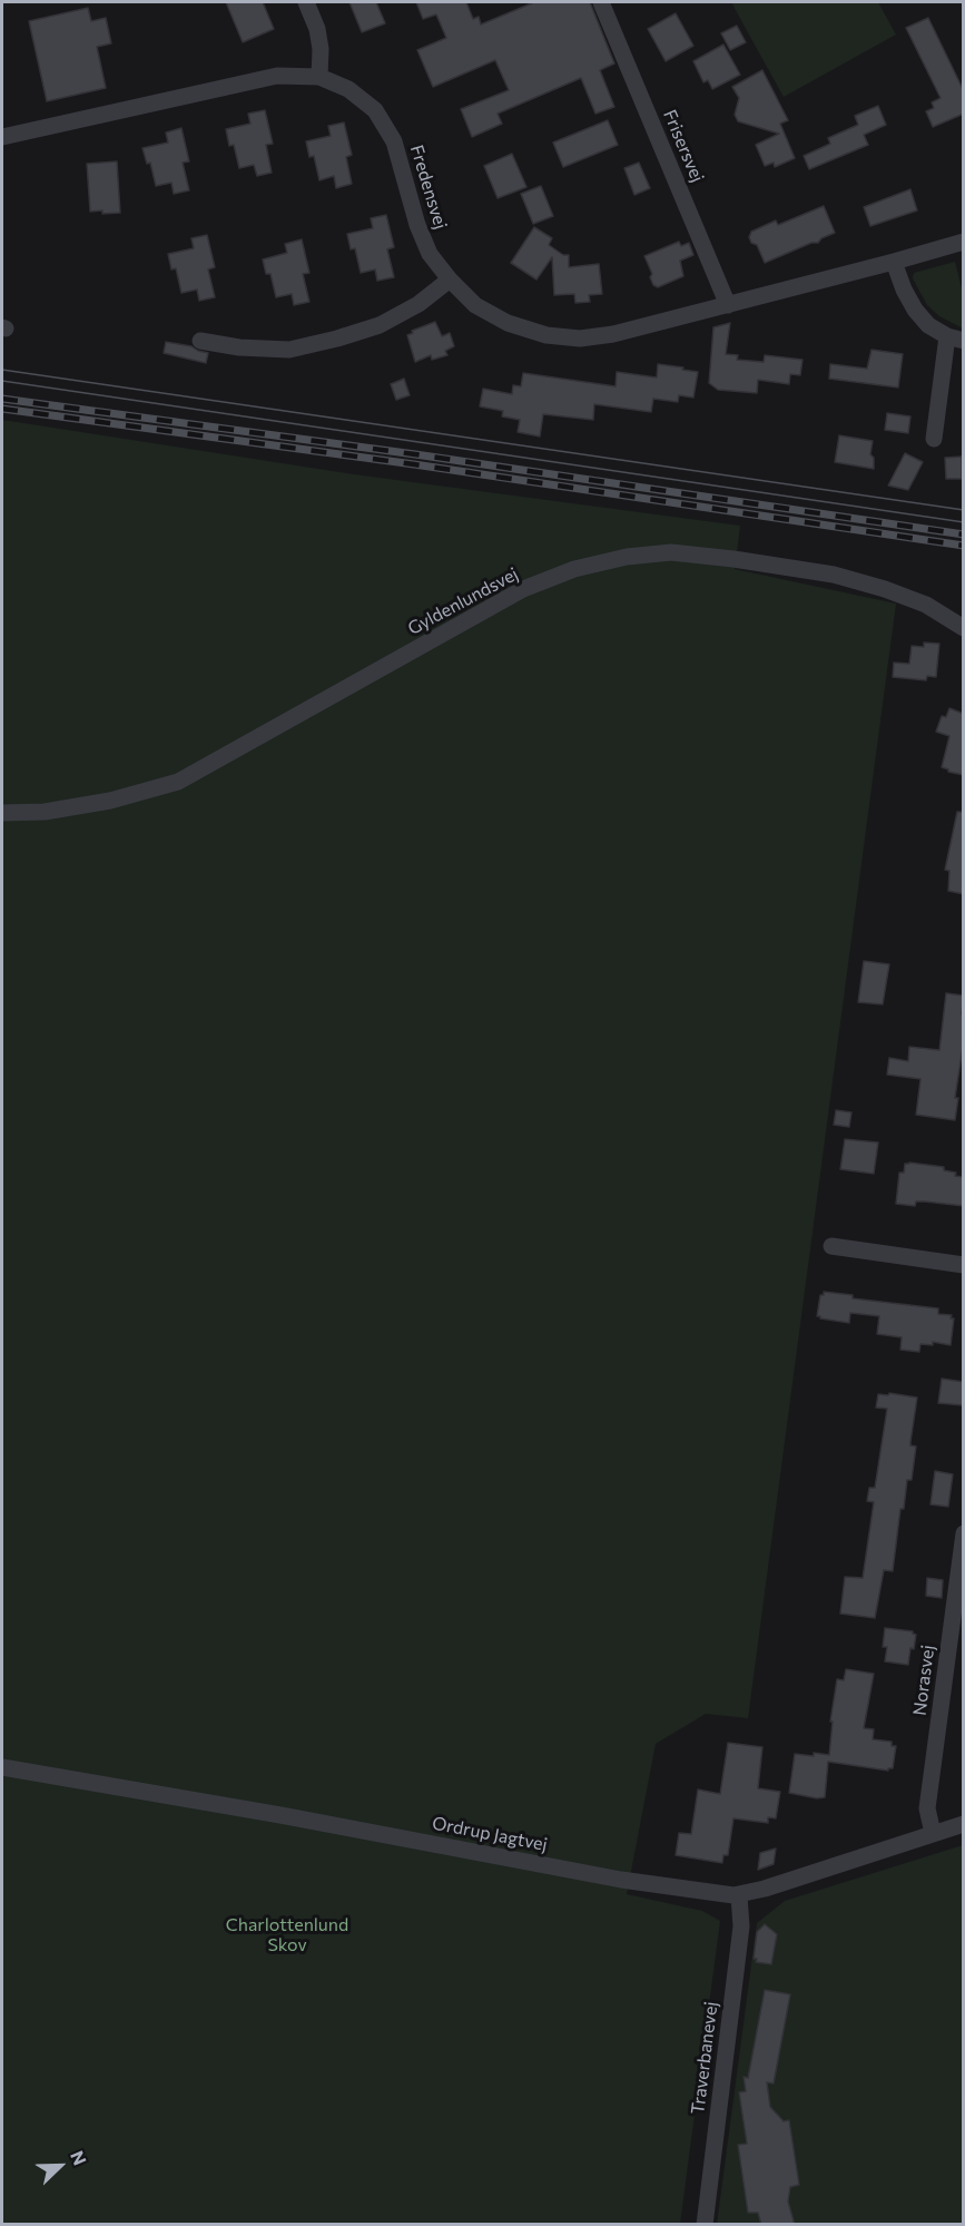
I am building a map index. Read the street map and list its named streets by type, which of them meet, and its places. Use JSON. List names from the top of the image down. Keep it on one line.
{"streets":{"street":["Frisersvej","Fredensvej","Gyldenlundsvej","Norasvej","Ordrup Jagtvej","Traverbanevej"]},"crossings":[["Frisersvej","Fredensvej"],["Norasvej","Ordrup Jagtvej"],["Ordrup Jagtvej","Traverbanevej"]],"parks":["Charlottenlund Skov"],"north":"top right"}
